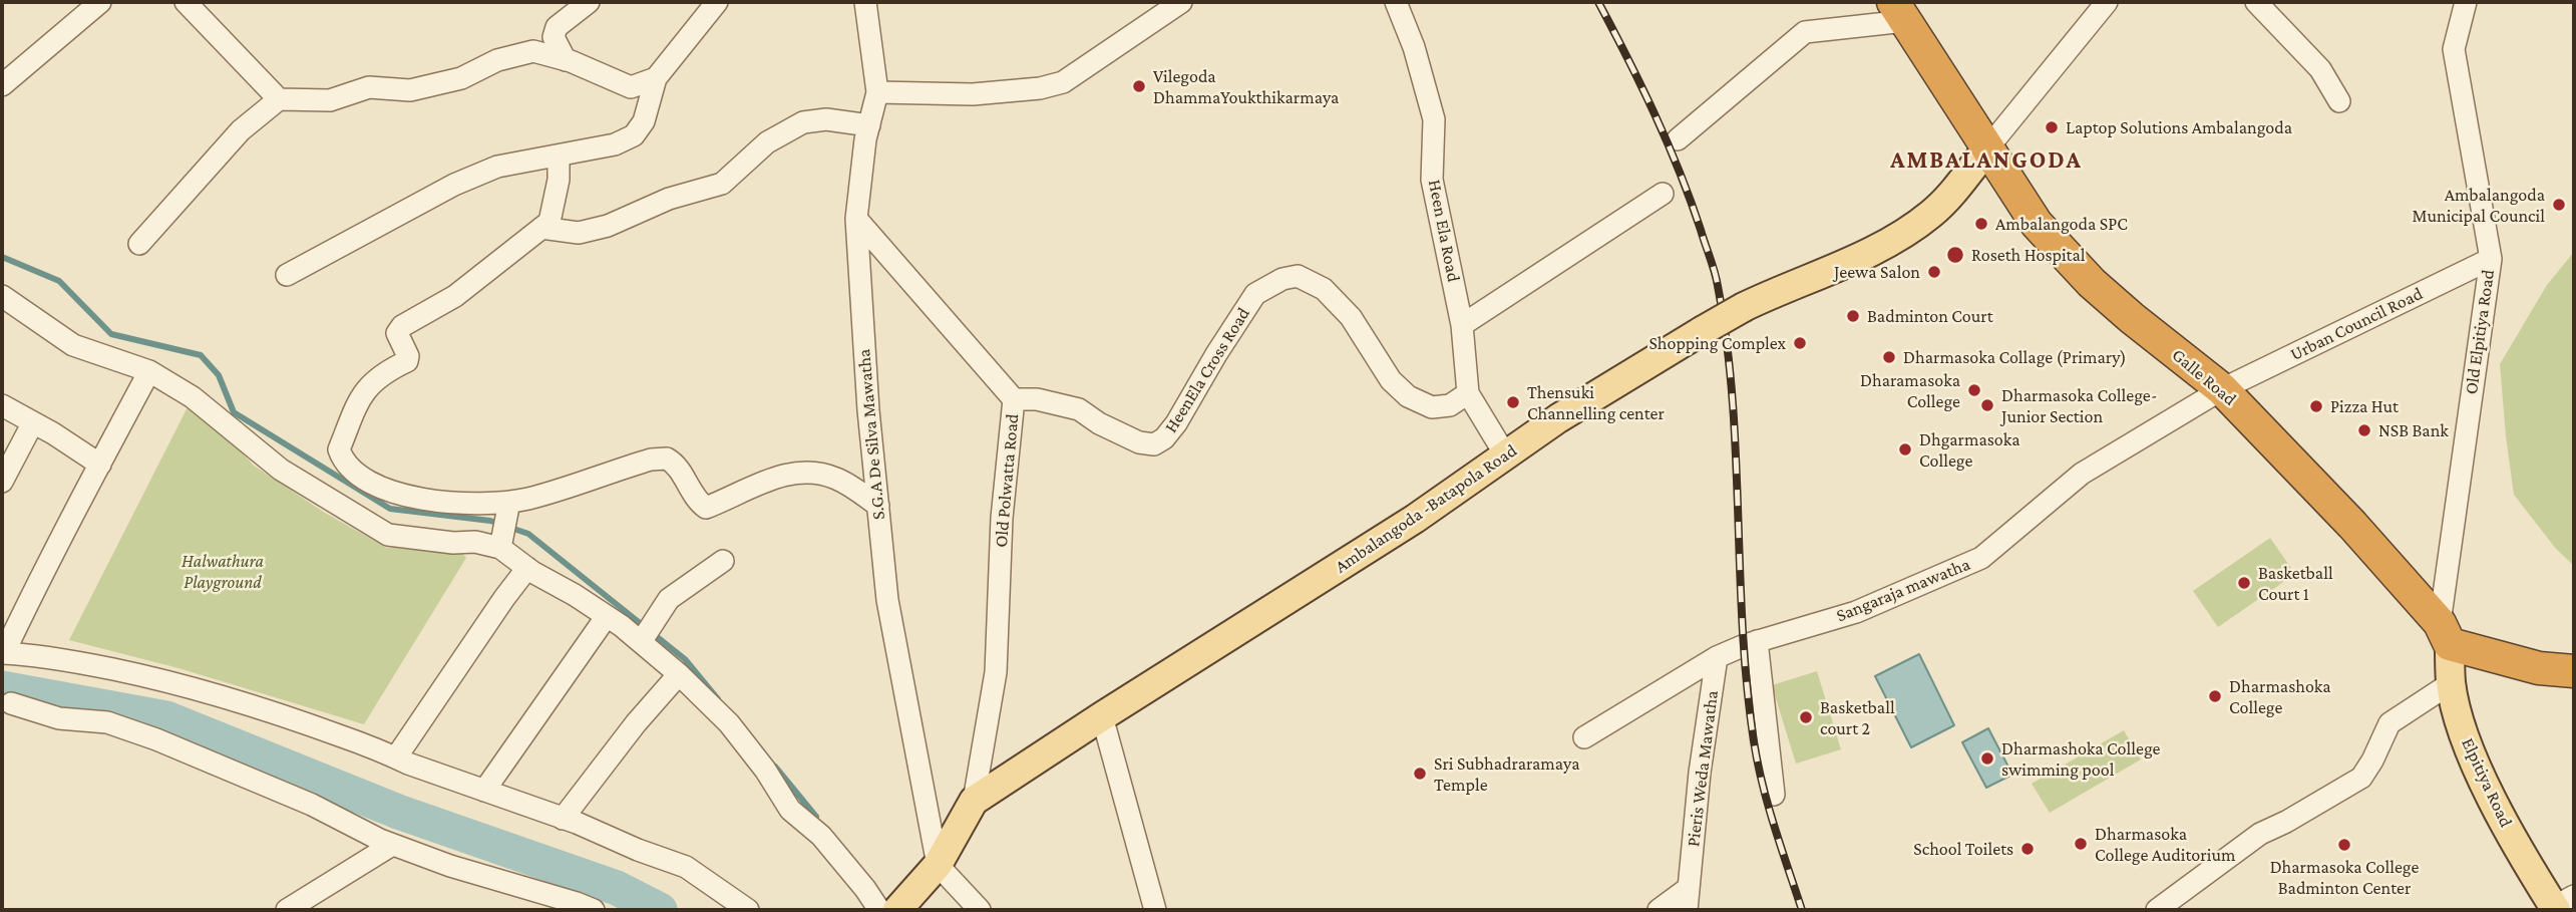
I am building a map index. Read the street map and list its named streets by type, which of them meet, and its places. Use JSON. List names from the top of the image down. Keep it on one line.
{"streets":{"highway":["Galle Road"],"main road":["Ambalangoda -Batapola Road","Elpitiya Road"],"street":["Heen Ela Road","Urban Council Road","Old Elpitiya Road","HeenEla Cross Road","S.G.A De Silva Mawatha","Old Polwatta Road","Sangaraja mawatha","Pieris Weda Mawatha"]},"crossings":[["Heen Ela Road","HeenEla Cross Road"],["Heen Ela Road","Ambalangoda -Batapola Road"],["Urban Council Road","Old Elpitiya Road"],["Urban Council Road","Galle Road"],["Urban Council Road","Sangaraja mawatha"],["Old Elpitiya Road","Galle Road"],["Old Elpitiya Road","Elpitiya Road"],["HeenEla Cross Road","Old Polwatta Road"],["Galle Road","Ambalangoda -Batapola Road"],["Galle Road","Sangaraja mawatha"],["Galle Road","Elpitiya Road"],["S.G.A De Silva Mawatha","Old Polwatta Road"],["S.G.A De Silva Mawatha","Ambalangoda -Batapola Road"],["Old Polwatta Road","Ambalangoda -Batapola Road"]],"districts":["AMBALANGODA"],"parks":["Halwathura Playground"],"places":["Vilegoda DhammaYoukthikarmaya","Laptop Solutions Ambalangoda","Ambalangoda Municipal Council","Ambalangoda SPC","Roseth Hospital","Jeewa Salon","Badminton Court","Shopping Complex","Dharmasoka Collage (Primary)","Dharamasoka College","Thensuki Channelling center","Dharmasoka College- Junior Section","Pizza Hut","NSB Bank","Dhgarmasoka College","Basketball Court 1","Dharmashoka College","Basketball court 2","Dharmashoka College swimming pool","Sri Subhadraramaya Temple","Dharmasoka College Auditorium","Dharmasoka College Badminton Center","School Toilets"]}
